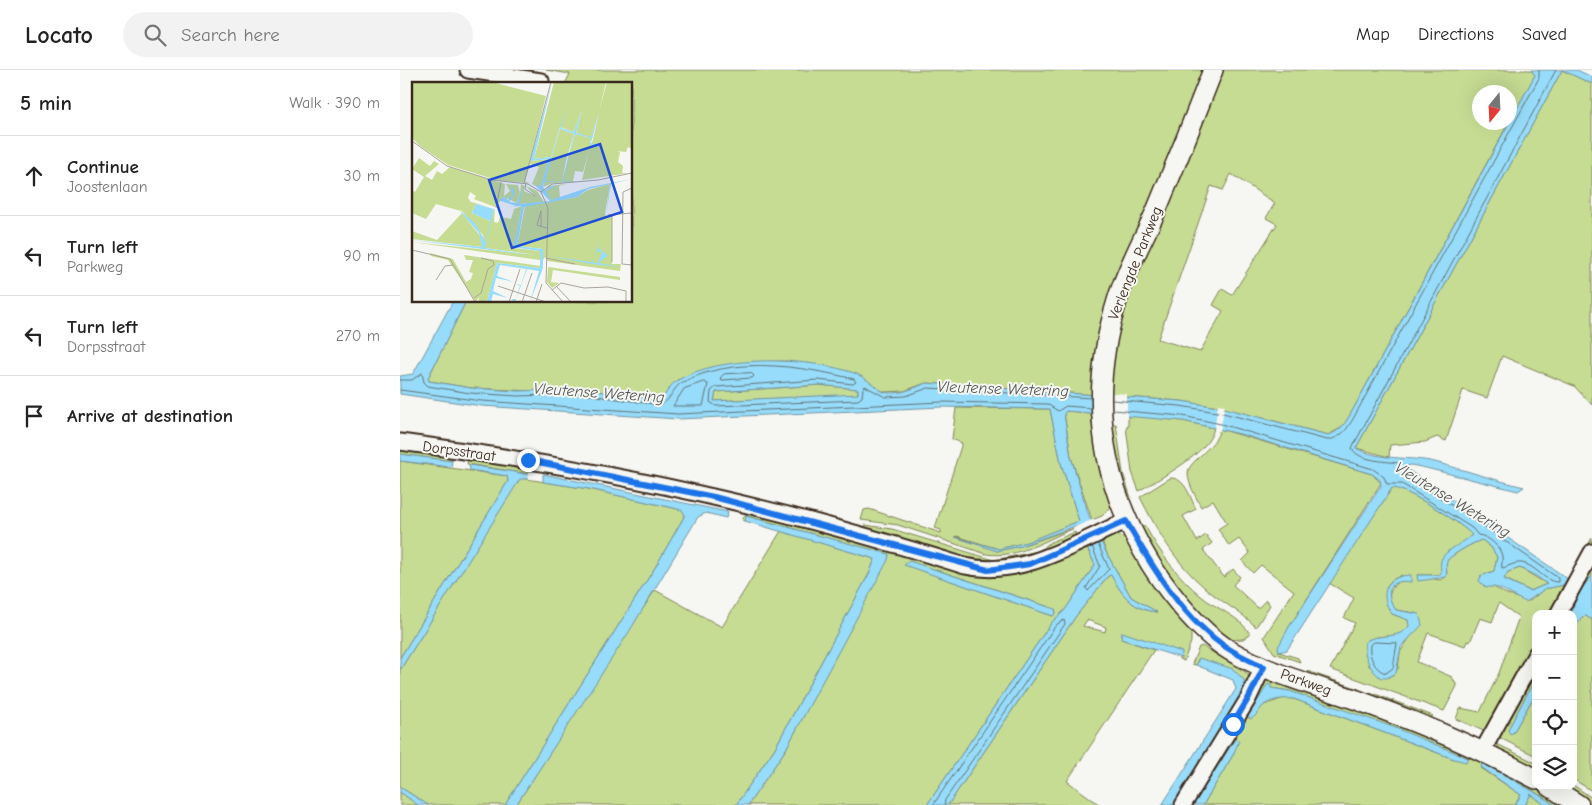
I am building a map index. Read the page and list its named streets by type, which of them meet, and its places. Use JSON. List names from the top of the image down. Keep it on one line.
{"streets":{"street":["Verlengde Parkweg","Dorpsstraat","Parkweg"]},"crossings":[["Verlengde Parkweg","Dorpsstraat"],["Verlengde Parkweg","Parkweg"],["Dorpsstraat","Parkweg"]],"water":["Vleutense Wetering"],"north":"bottom","page":{"header":"Locato","search":"Search here","nav":["Map","Directions","Saved"],"heading":["5 min","Walk · 390 m"],"list":[["Continue","Joostenlaan","30 m"],["Turn left","Parkweg","90 m"],["Turn left","Dorpsstraat","270 m"],"Arrive at destination"],"map_buttons":["+","−"]}}
